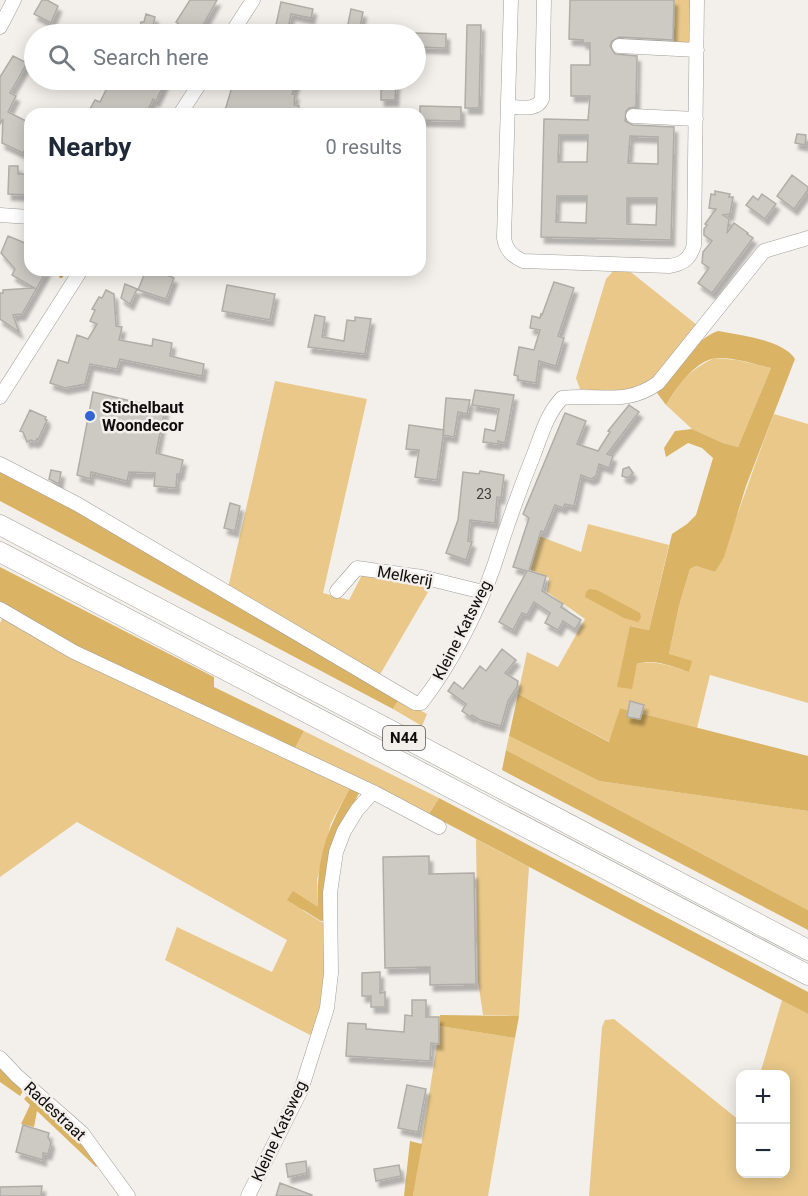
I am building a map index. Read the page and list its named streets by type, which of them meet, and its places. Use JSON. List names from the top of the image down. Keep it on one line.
{"streets":{"highway":["N44"],"street":["Melkerij","Kleine Katsweg","Radestraat"]},"crossings":[["Melkerij","Kleine Katsweg"]],"places":["Stichelbaut Woondecor"],"house_numbers":["23"],"page":{"search":"Search here","heading":["Nearby","0 results"],"map_buttons":["+","−"]}}
